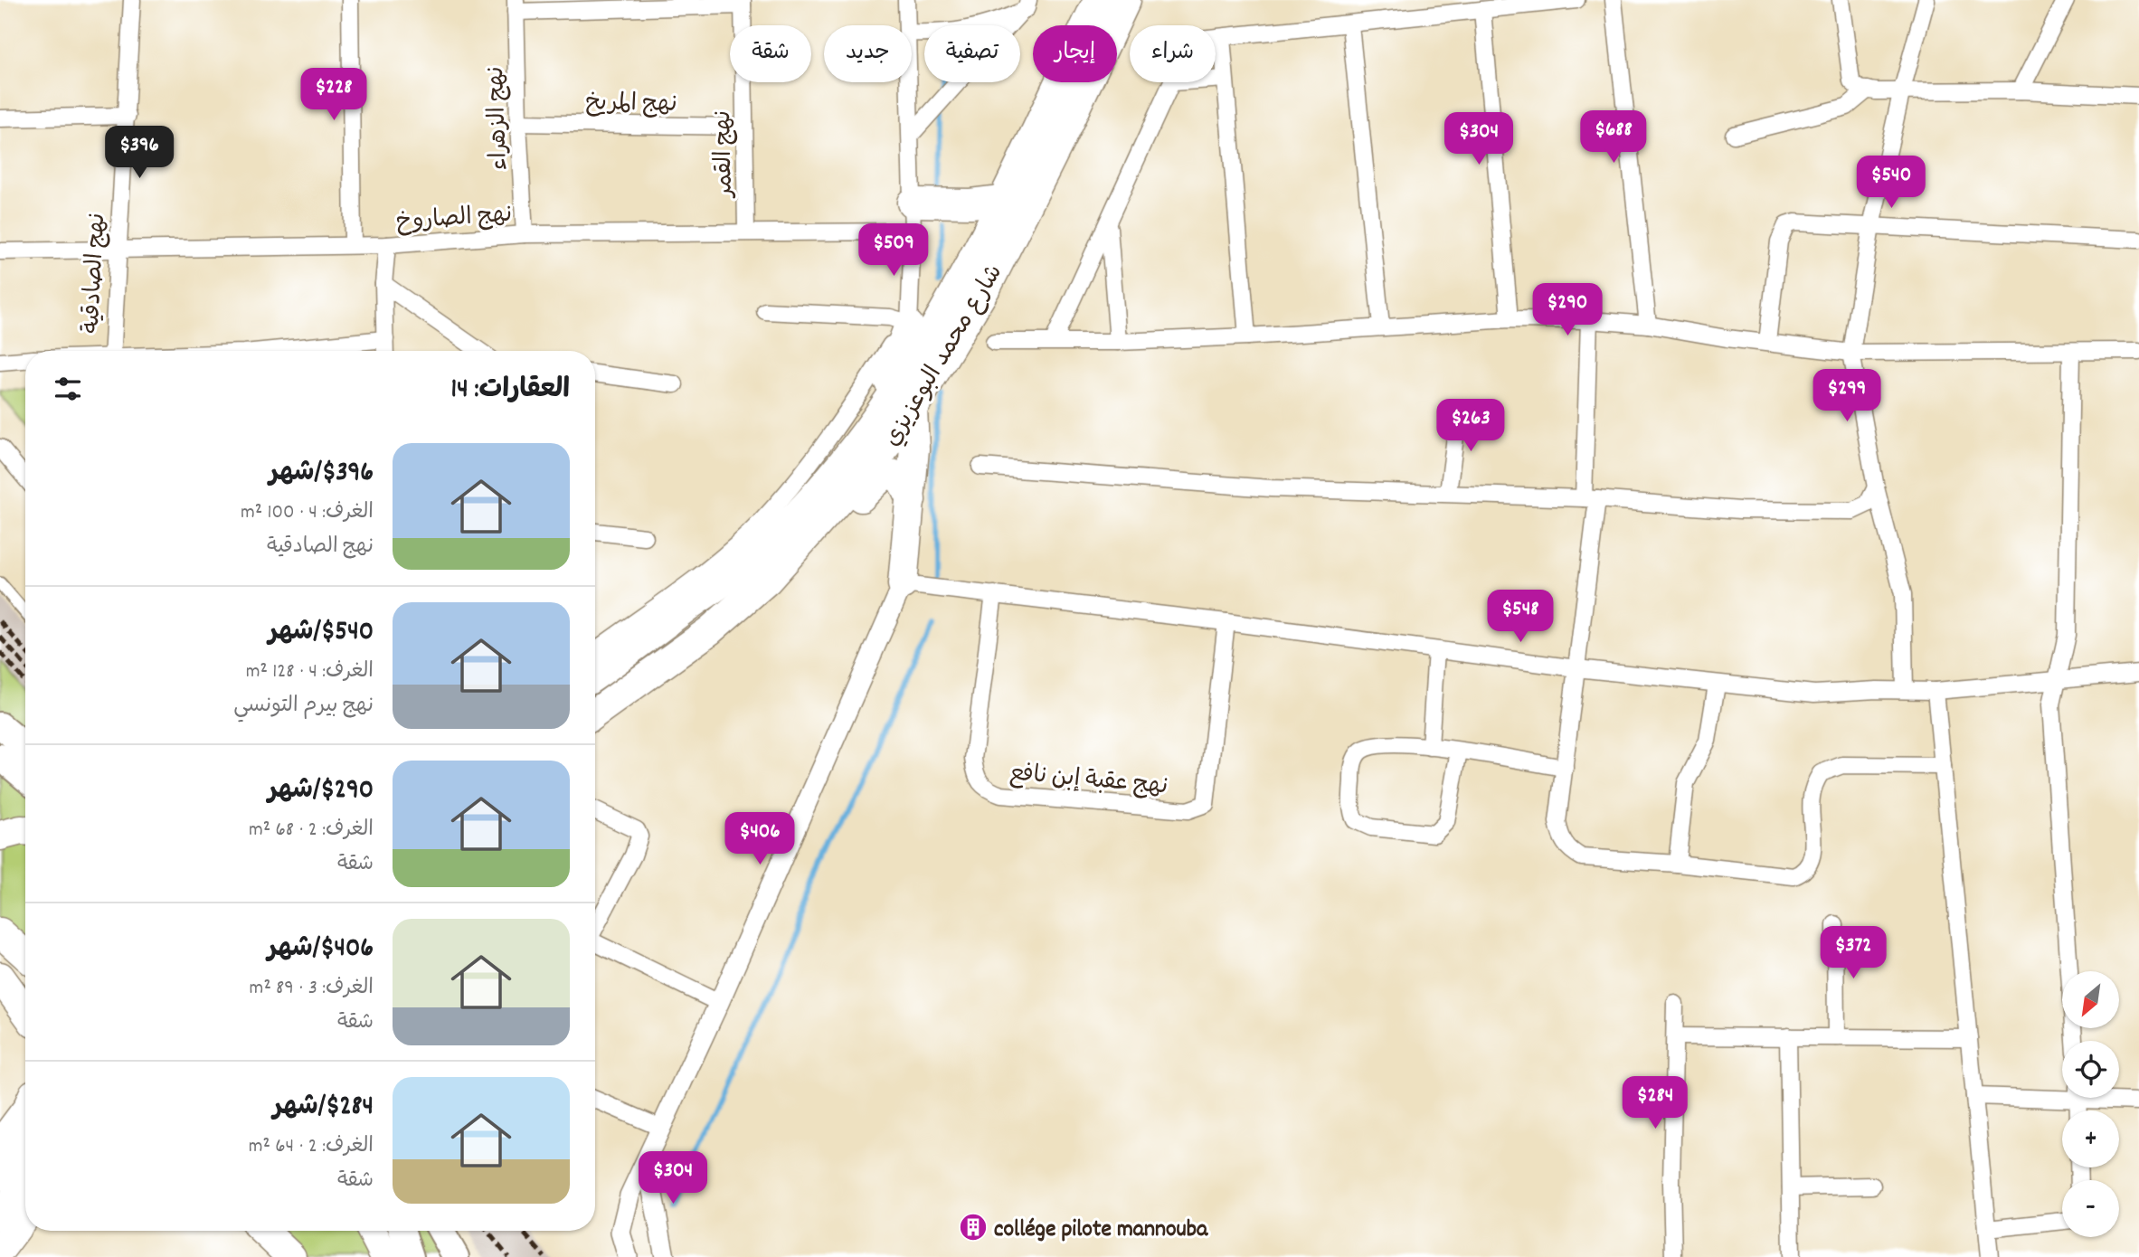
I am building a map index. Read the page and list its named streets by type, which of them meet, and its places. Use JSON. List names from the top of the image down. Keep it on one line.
{"streets":{"highway":["شارع محمد البوعزيزي"],"street":["نهج المريخ","نهج الزهراء","نهج القمر","نهج الصاروخ","نهج الصادقية","نهج عقبة إبن نافع"]},"crossings":[["نهج المريخ","نهج الزهراء"],["نهج المريخ","نهج القمر"],["نهج الزهراء","نهج الصاروخ"],["نهج القمر","نهج الصاروخ"],["نهج الصاروخ","نهج الصادقية"]],"places":{"building":["collége pilote mannouba"]},"north":"bottom left","page":{"chip":["شراء","إيجار","تصفية","جديد","شقة"],"price":["$228","$688","$304","$396","$540","$509","$290","$299","$263","$548","$406","$372","$284","$304"],"heading":"العقارات: 14","list":[{"name":"$396/شهر","note":"الغرف: 4 · 100 m² · نهج الصادقية"},{"name":"$540/شهر","note":"الغرف: 4 · 128 m² · نهج بيرم التونسي"},{"name":"$290/شهر","note":"الغرف: 2 · 68 m² · شقة"},{"name":"$406/شهر","note":"الغرف: 3 · 89 m² · شقة"},{"name":"$284/شهر","note":"الغرف: 2 · 64 m² · شقة"}],"map_buttons":["+","−"]}}
